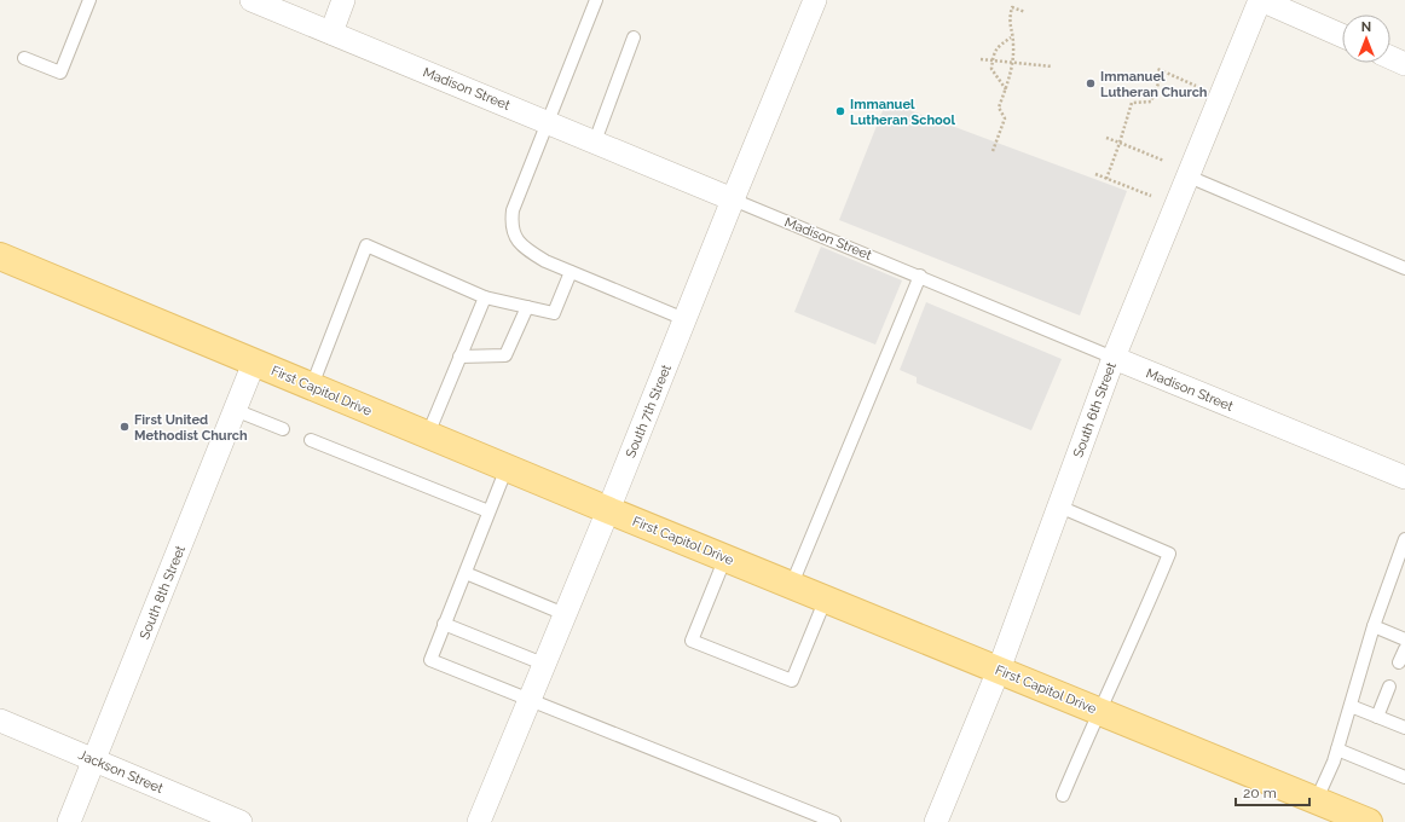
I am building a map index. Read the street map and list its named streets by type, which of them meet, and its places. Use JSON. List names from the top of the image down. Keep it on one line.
{"streets":{"main road":["First Capitol Drive"],"street":["Madison Street","South 6th Street","South 7th Street","South 8th Street","Jackson Street"]},"crossings":[["Madison Street","South 6th Street"],["Madison Street","South 7th Street"],["First Capitol Drive","South 6th Street"],["First Capitol Drive","South 7th Street"],["First Capitol Drive","South 8th Street"],["South 8th Street","Jackson Street"]],"places":["Immanuel Lutheran Church","Immanuel Lutheran School","First United Methodist Church"],"scale_bar":"20 m","north":"top"}
